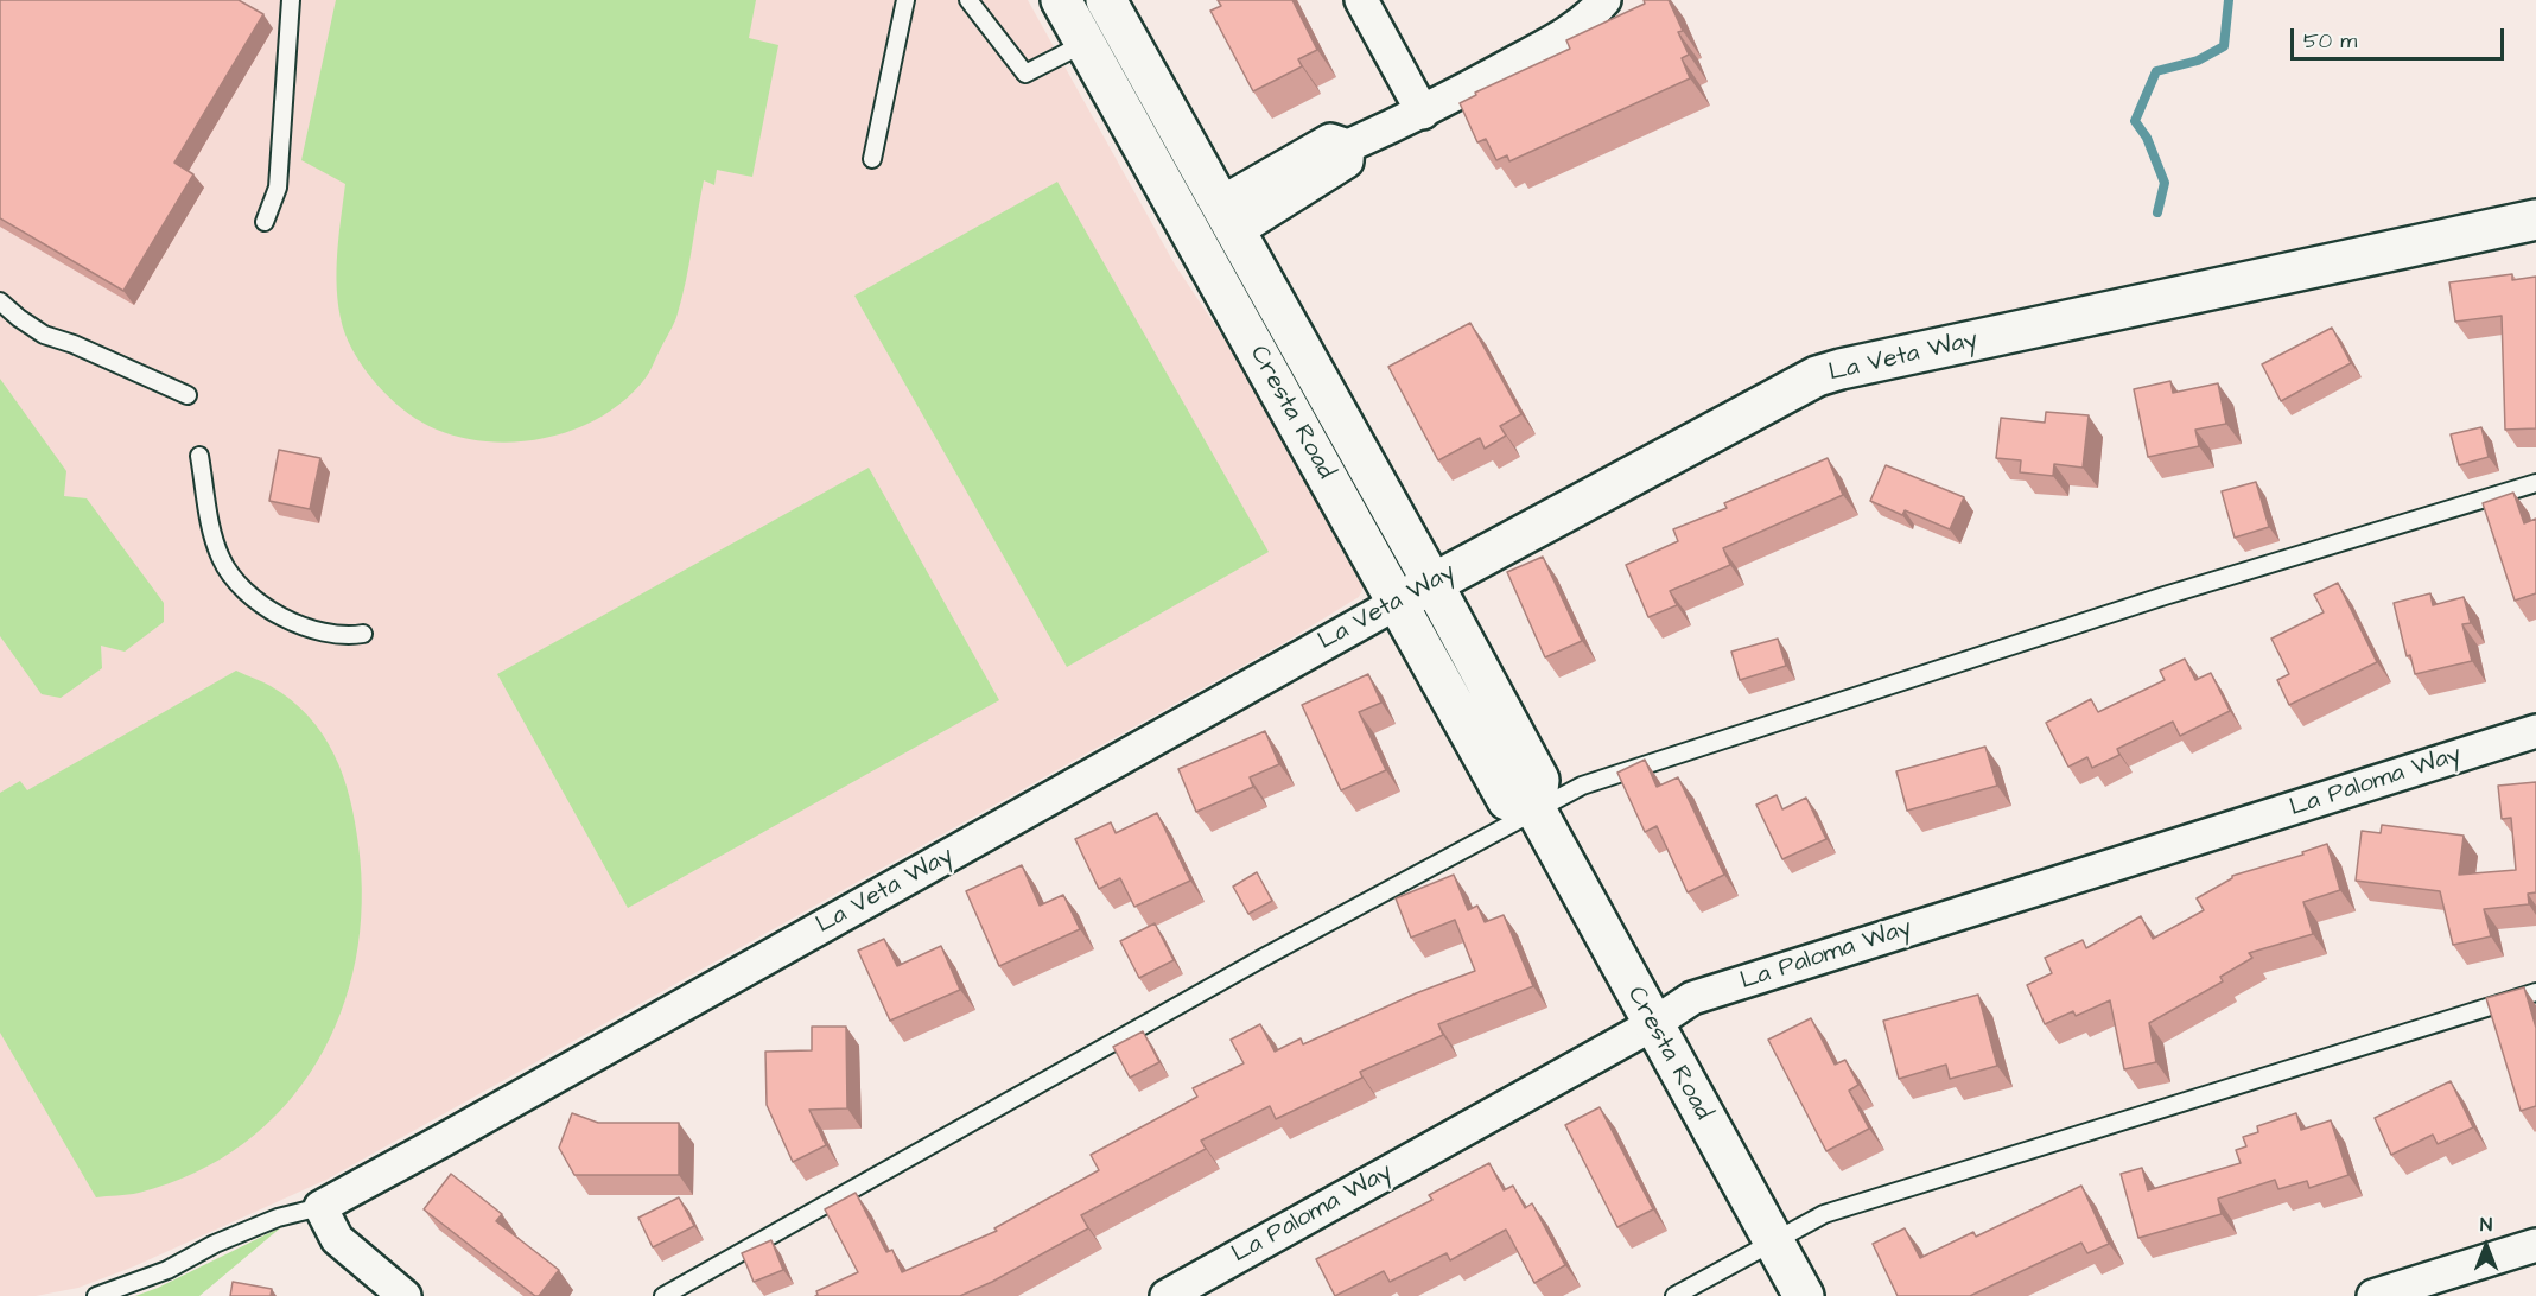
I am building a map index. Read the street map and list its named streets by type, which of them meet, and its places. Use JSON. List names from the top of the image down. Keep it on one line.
{"streets":{"main road":["La Veta Way","Cresta Road"],"street":["La Paloma Way"]},"crossings":[["La Veta Way","Cresta Road"],["Cresta Road","La Paloma Way"]],"scale_bar":"50 m","north":"top"}
